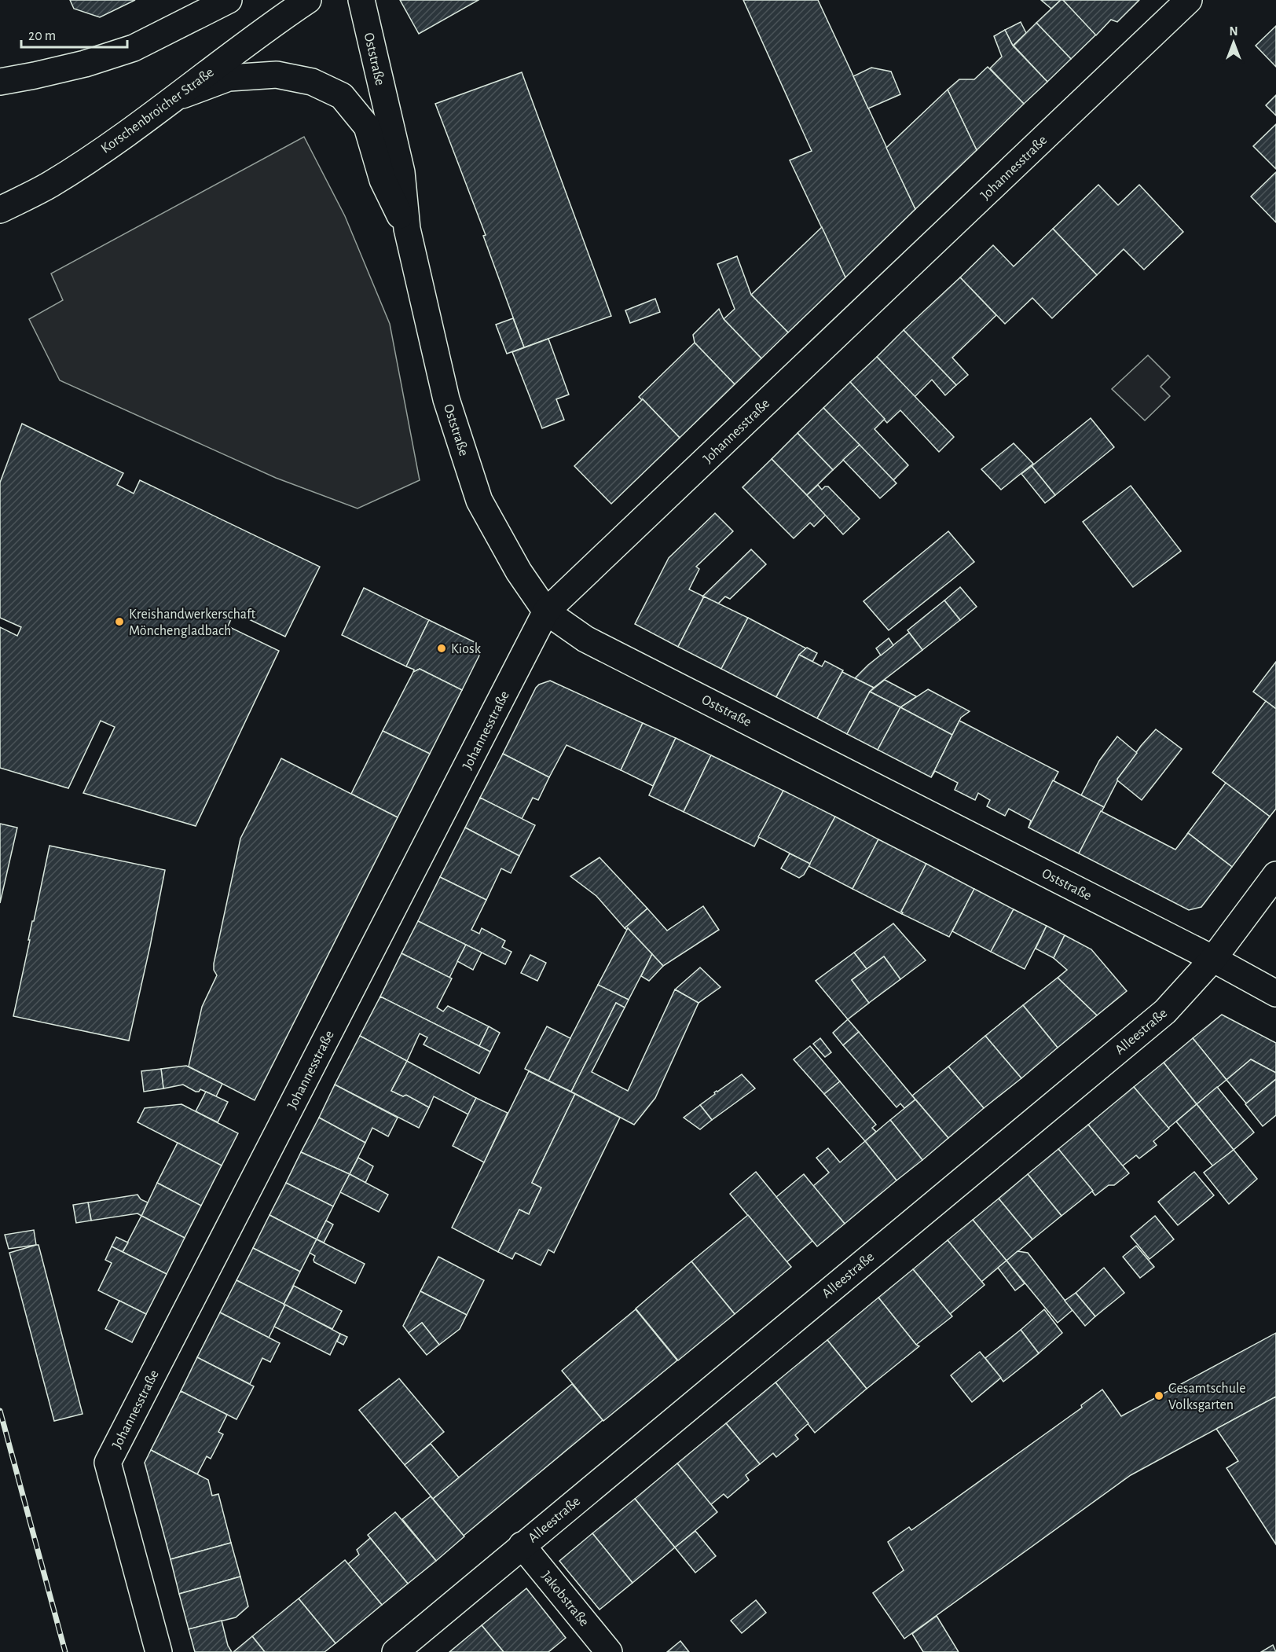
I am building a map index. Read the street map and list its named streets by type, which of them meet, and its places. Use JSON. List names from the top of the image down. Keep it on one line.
{"streets":{"street":["Oststraße","Korschenbroicher Straße","Johannesstraße","Alleestraße","Jakobstraße"]},"crossings":[["Oststraße","Korschenbroicher Straße"],["Oststraße","Johannesstraße"],["Oststraße","Alleestraße"],["Alleestraße","Jakobstraße"]],"places":["Kreishandwerkerschaft Mönchengladbach","Kiosk","Gesamtschule Volksgarten"],"scale_bar":"20 m","north":"top"}
